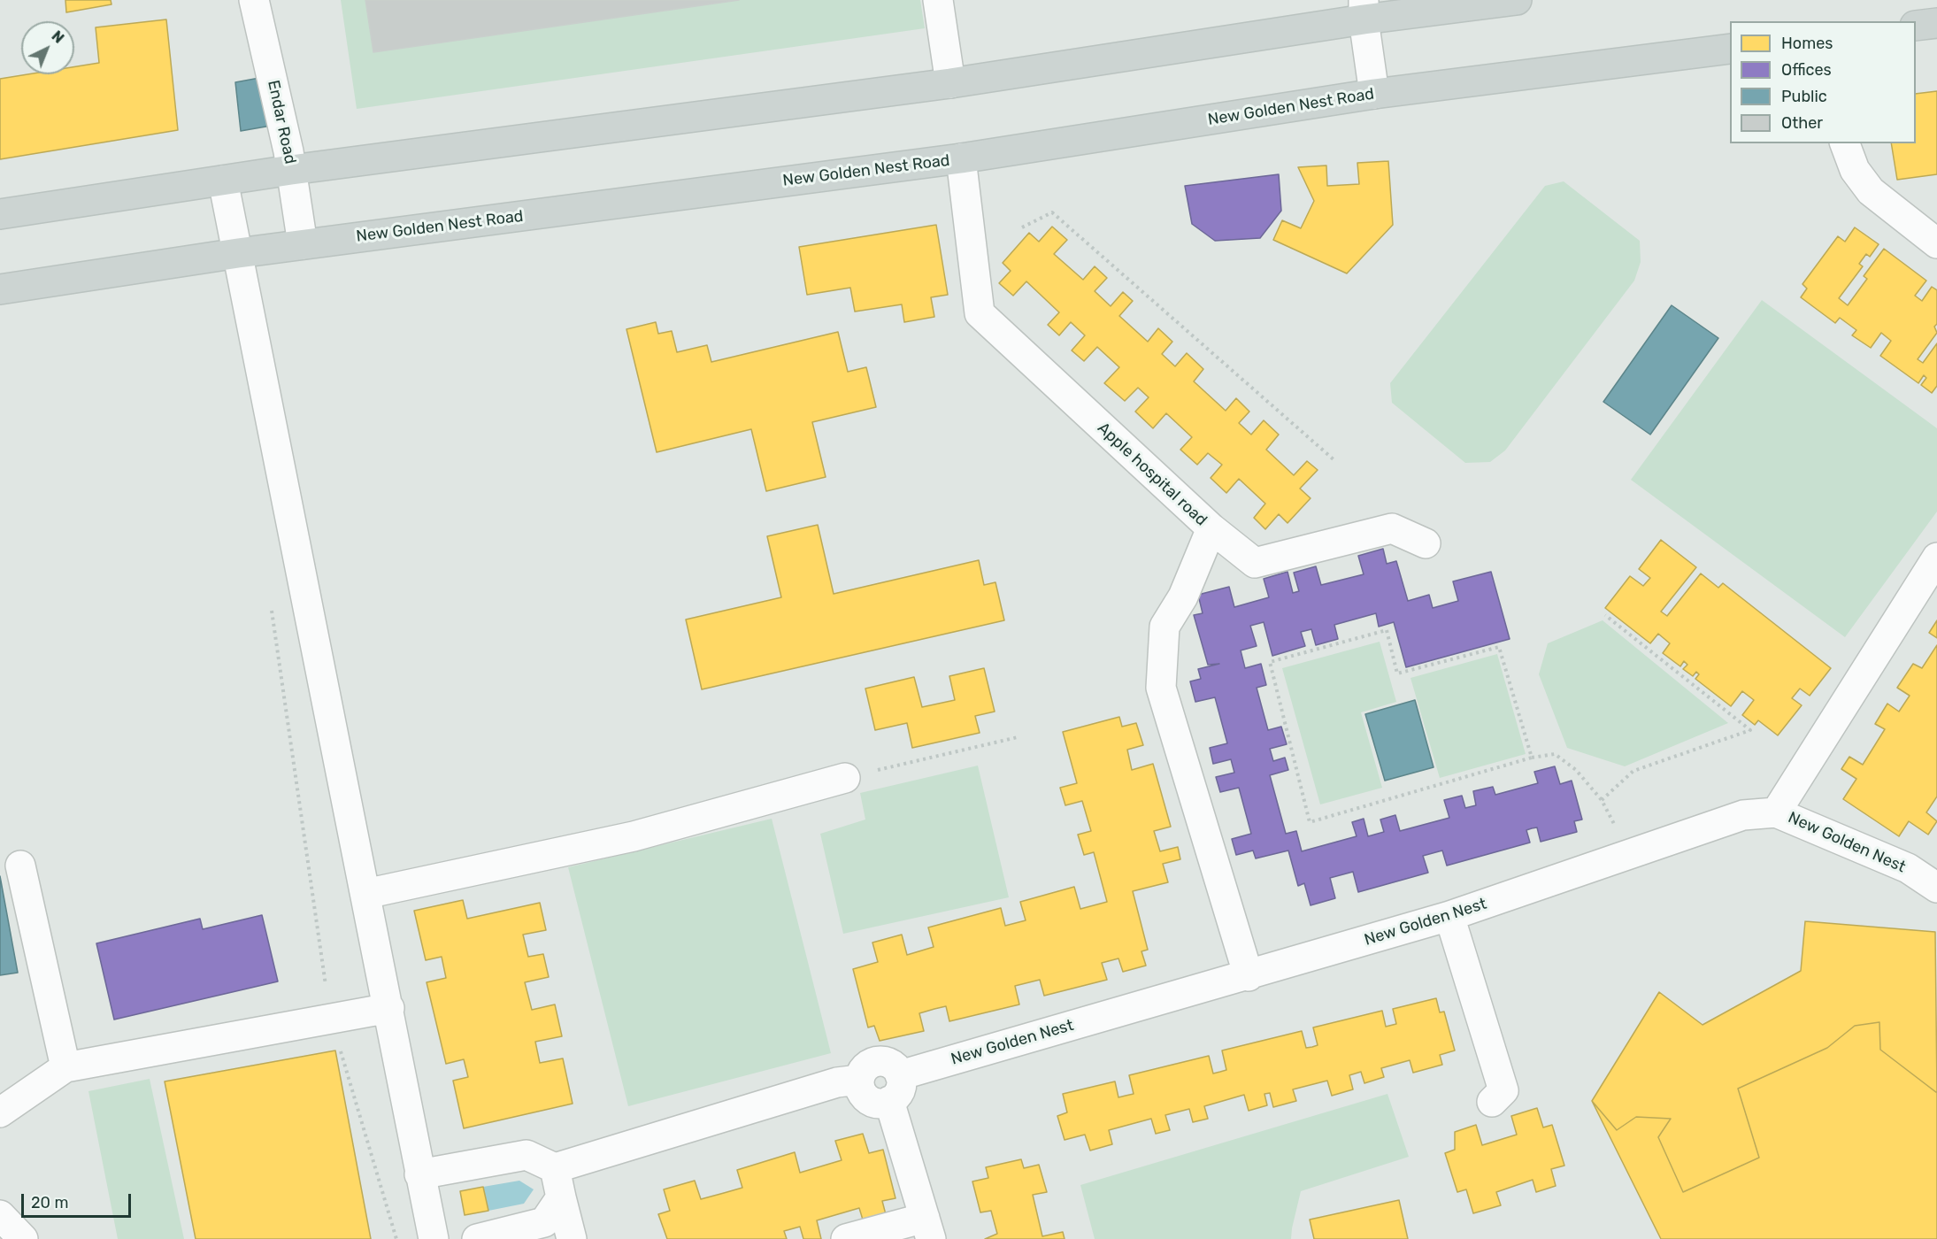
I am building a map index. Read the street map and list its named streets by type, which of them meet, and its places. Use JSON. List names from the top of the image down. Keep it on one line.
{"streets":{"main road":["New Golden Nest Road"],"street":["Endar Road","Apple hospital road","New Golden Nest"]},"crossings":[["New Golden Nest Road","Endar Road"],["New Golden Nest Road","Apple hospital road"],["Apple hospital road","New Golden Nest"]],"legend":["Homes","Offices","Public","Other"],"scale_bar":"20 m","north":"top right"}
